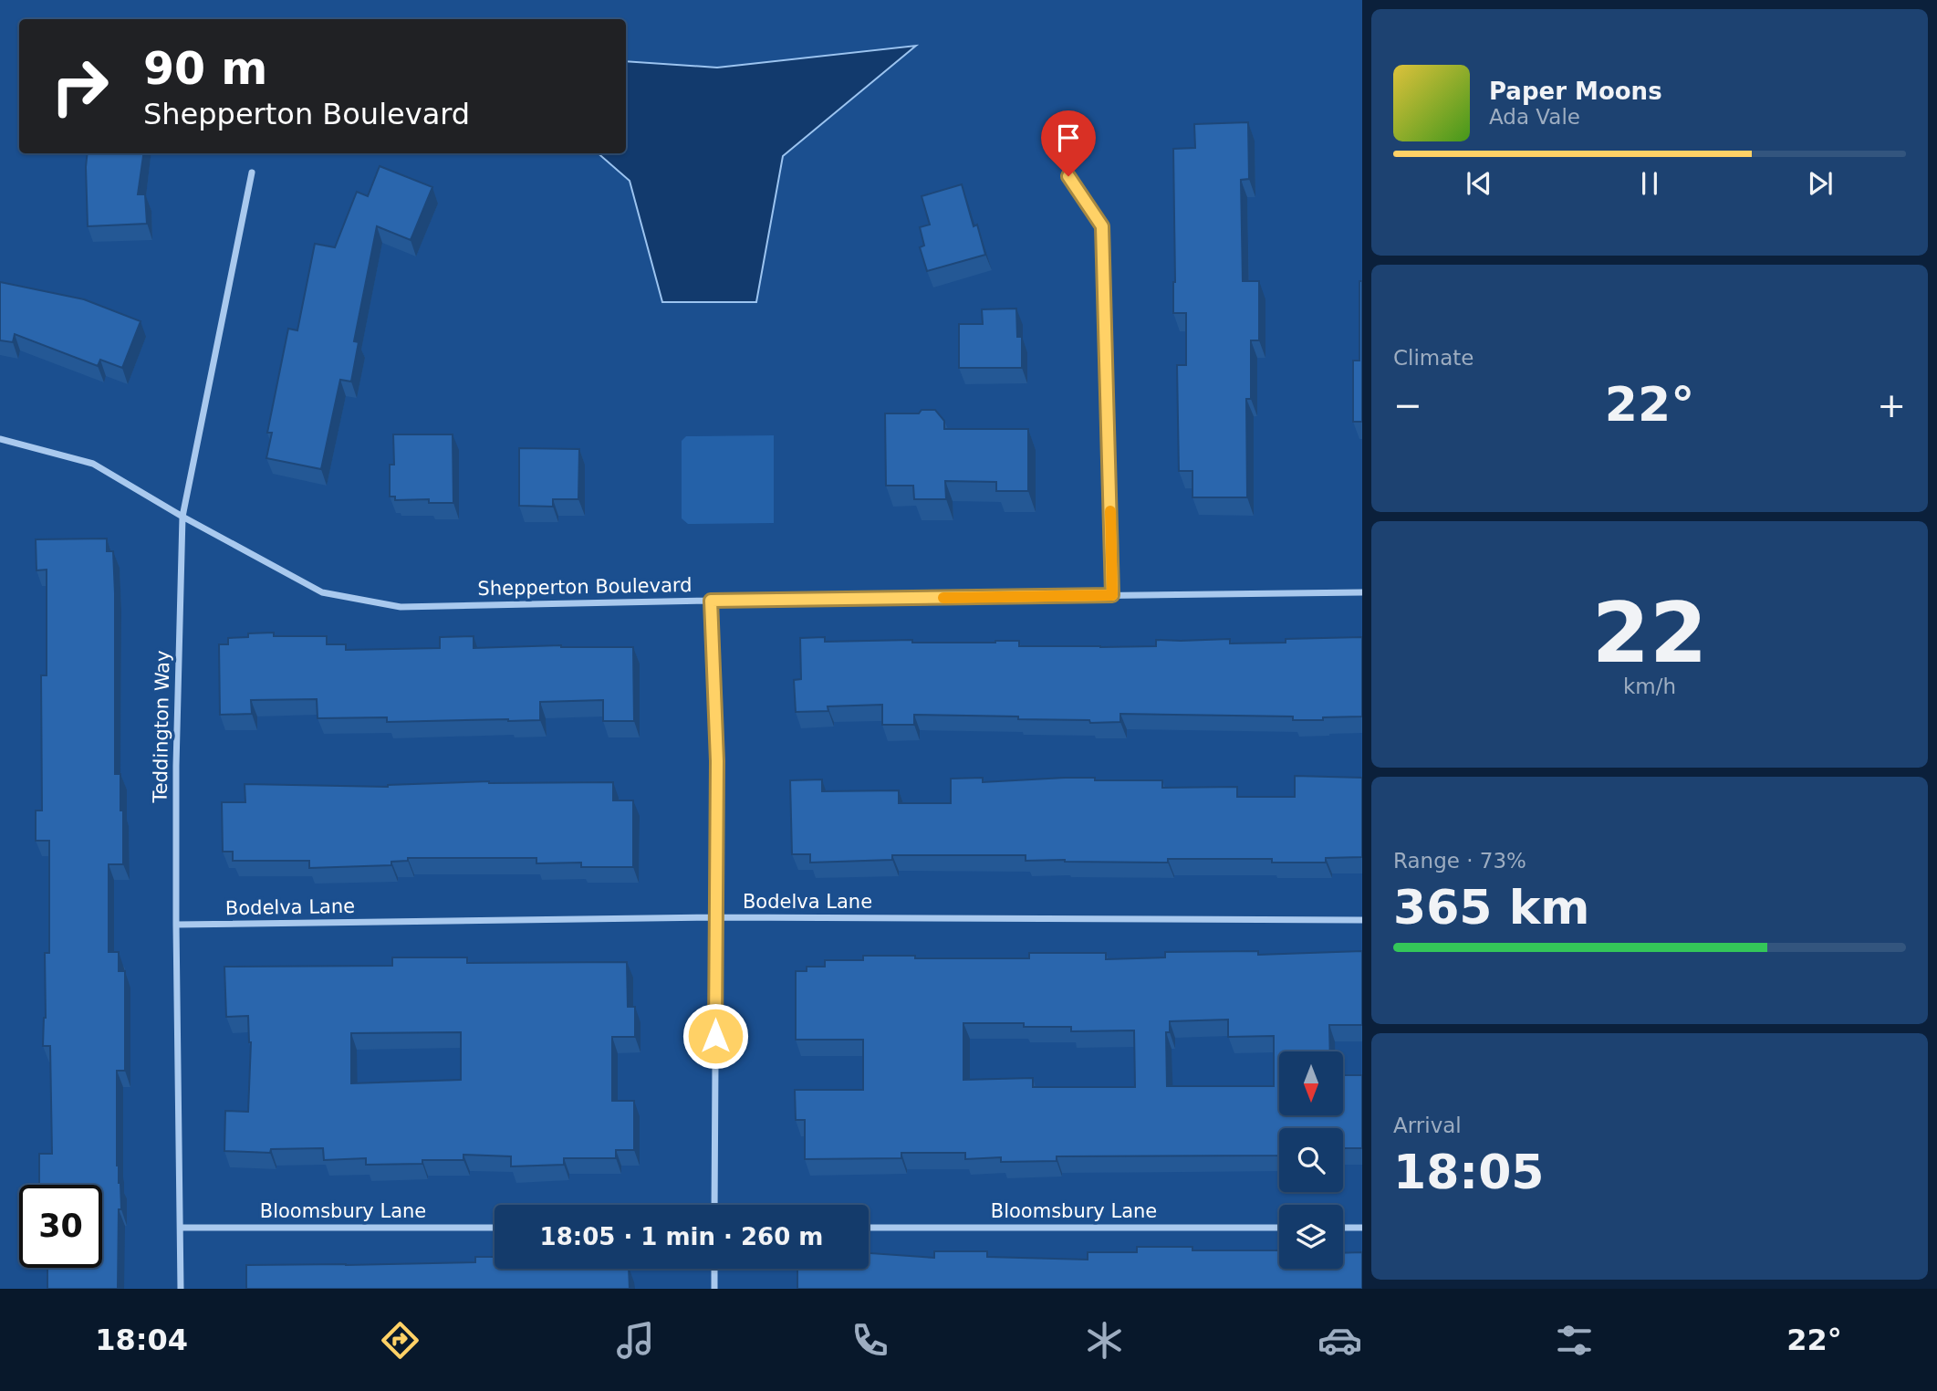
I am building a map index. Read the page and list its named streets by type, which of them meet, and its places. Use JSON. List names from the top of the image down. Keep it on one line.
{"streets":{"street":["Shepperton Boulevard","Teddington Way","Bodelva Lane","Bloomsbury Lane"]},"crossings":[["Shepperton Boulevard","Teddington Way"],["Teddington Way","Bodelva Lane"],["Teddington Way","Bloomsbury Lane"]],"north":"bottom","page":{"turn":["90 m","Shepperton Boulevard"],"song":["Paper Moons","Ada Vale"],"tile":["Climate",["22","km/h"],["Range · 73%","365 km"],["Arrival","18:05"]],"heat":["−","22°","+"],"limit":"30","trip":"18:05 · 1 min · 260 m","tabs":["18:04","22°"]}}
